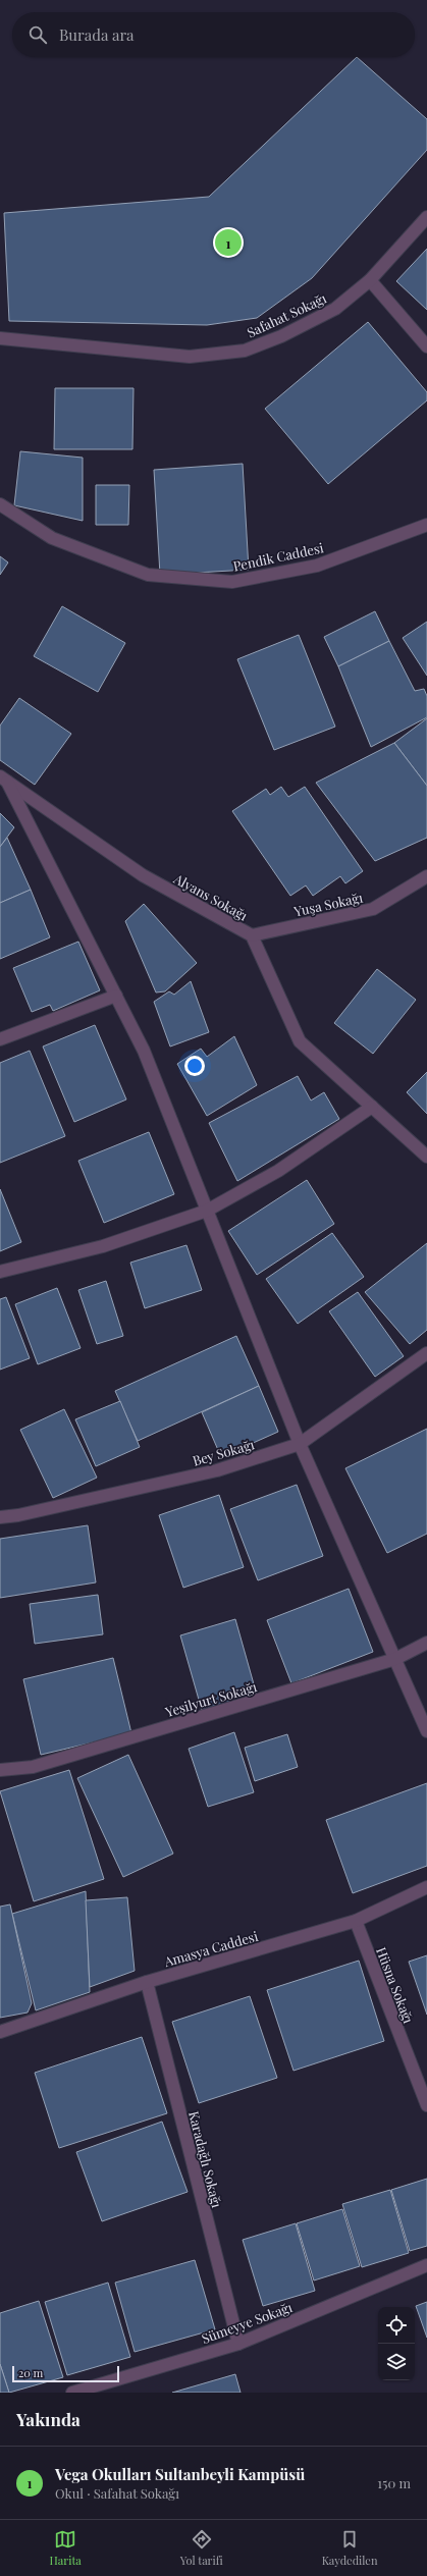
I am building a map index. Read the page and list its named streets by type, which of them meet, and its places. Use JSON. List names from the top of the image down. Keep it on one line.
{"streets":{"street":["Safahat Sokağı","Pendik Caddesi","Alyans Sokağı","Yuşa Sokağı","Bey Sokağı","Yeşilyurt Sokağı","Amasya Caddesi","Hüsna Sokağı","Karadağlı Sokağı","Sümeyye Sokağı"]},"crossings":[["Alyans Sokağı","Yuşa Sokağı"],["Amasya Caddesi","Hüsna Sokağı"],["Amasya Caddesi","Karadağlı Sokağı"],["Karadağlı Sokağı","Sümeyye Sokağı"]],"scale_bar":"20 m","page":{"search":"Burada ara","pins":"1","scale":"20 m","heading":"Yakında","list":[{"mark":"1","name":"Vega Okulları Sultanbeyli Kampüsü","note":"Okul · Safahat Sokağı","value":"150 m"}],"nav":["Harita","Yol tarifi","Kaydedilen"]}}
